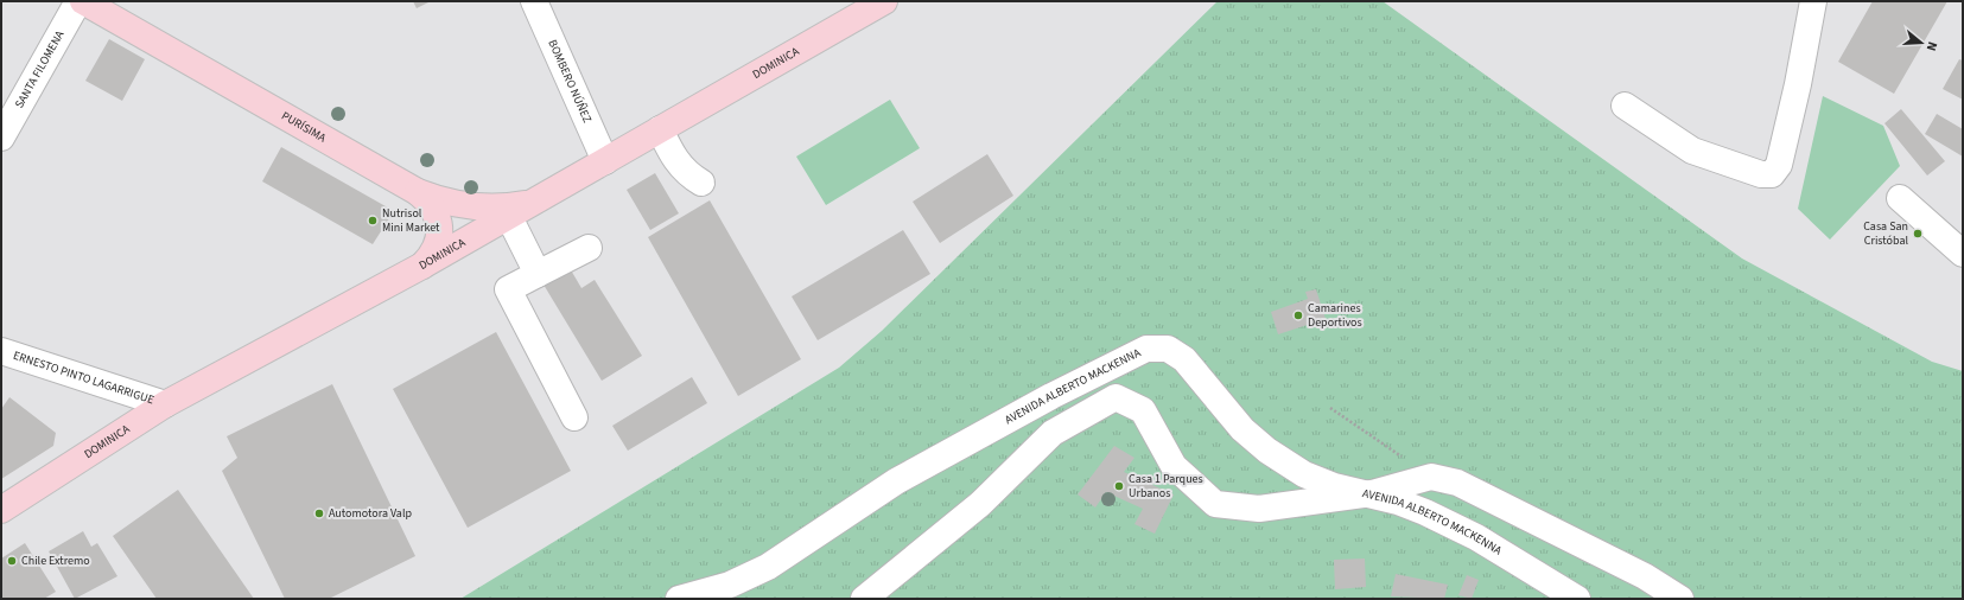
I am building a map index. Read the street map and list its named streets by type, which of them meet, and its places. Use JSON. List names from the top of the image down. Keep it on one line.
{"streets":{"main road":["DOMINICA","PURÍSIMA"],"street":["SANTA FILOMENA","BOMBERO NÚÑEZ","ERNESTO PINTO LAGARRIGUE","AVENIDA ALBERTO MACKENNA"]},"crossings":[["DOMINICA","BOMBERO NÚÑEZ"],["DOMINICA","PURÍSIMA"],["DOMINICA","ERNESTO PINTO LAGARRIGUE"]],"places":["Nutrisol Mini Market","Casa San Cristóbal","Camarines Deportivos","Casa 1 Parques Urbanos","Automotora Valp","Chile Extremo"],"north":"right"}
